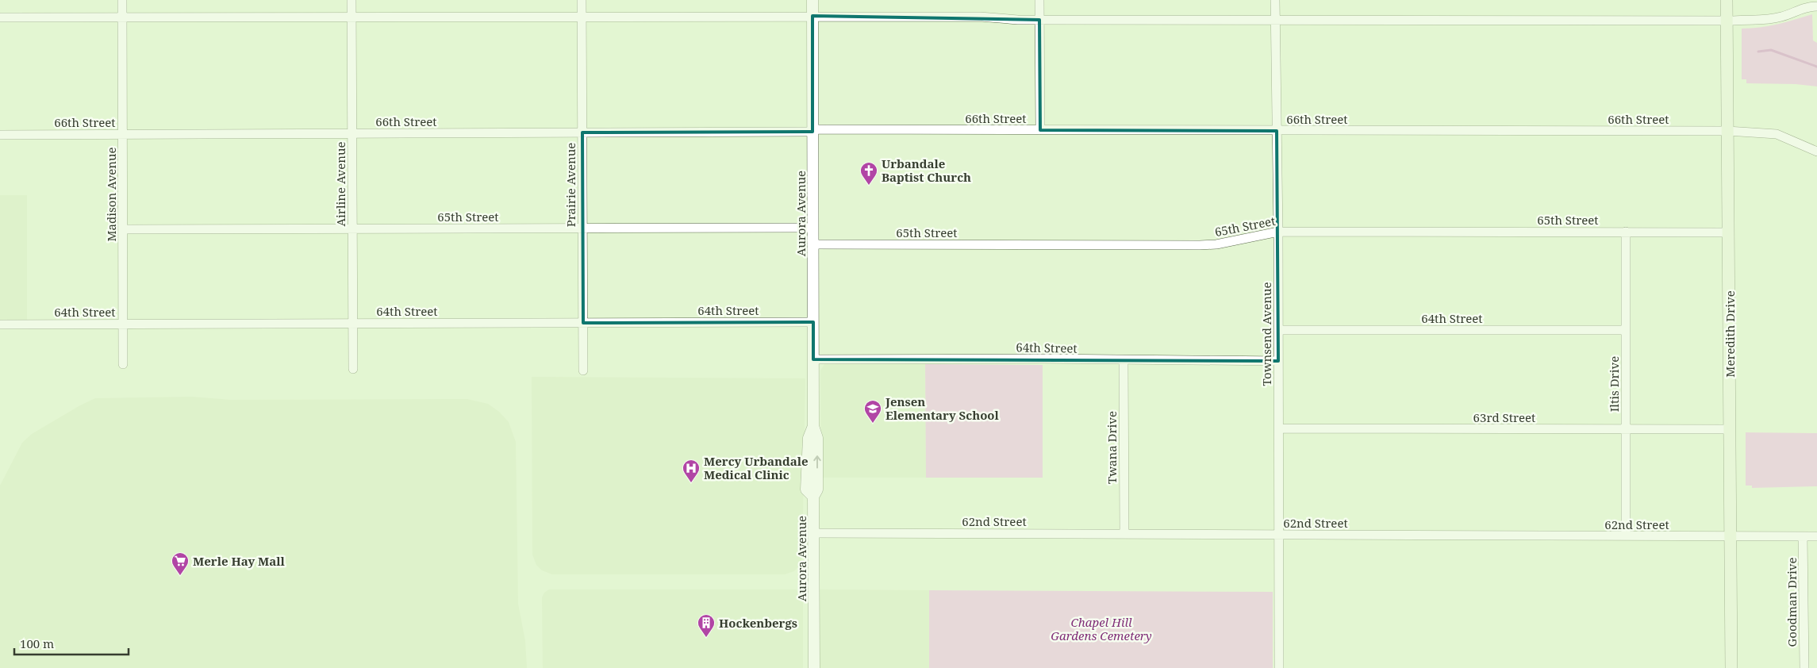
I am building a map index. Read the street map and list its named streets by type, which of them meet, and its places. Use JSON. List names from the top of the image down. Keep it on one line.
{"streets":{"main road":["Meredith Drive"],"street":["66th Street","Airline Avenue","Prairie Avenue","Madison Avenue","Aurora Avenue","65th Street","64th Street","Townsend Avenue","Iltis Drive","63rd Street","Twana Drive","62nd Street","Goodman Drive"]},"crossings":[["66th Street","Airline Avenue"],["66th Street","Prairie Avenue"],["66th Street","Madison Avenue"],["66th Street","Aurora Avenue"],["66th Street","Townsend Avenue"],["66th Street","Meredith Drive"],["Airline Avenue","65th Street"],["Airline Avenue","64th Street"],["Prairie Avenue","65th Street"],["Prairie Avenue","64th Street"],["Madison Avenue","65th Street"],["Madison Avenue","64th Street"],["Aurora Avenue","65th Street"],["Aurora Avenue","64th Street"],["Aurora Avenue","62nd Street"],["65th Street","Townsend Avenue"],["65th Street","Meredith Drive"],["65th Street","Iltis Drive"],["64th Street","Townsend Avenue"],["64th Street","Iltis Drive"],["64th Street","Twana Drive"],["Townsend Avenue","63rd Street"],["Townsend Avenue","62nd Street"],["Meredith Drive","63rd Street"],["Meredith Drive","62nd Street"],["Iltis Drive","63rd Street"],["Iltis Drive","62nd Street"],["Twana Drive","62nd Street"],["62nd Street","Goodman Drive"]],"parks":["Chapel Hill Gardens Cemetery"],"places":{"church":["Urbandale Baptist Church"],"school or university":["Jensen Elementary School"],"hospital":["Mercy Urbandale Medical Clinic"],"supermarket":["Merle Hay Mall"],"building":["Hockenbergs"]},"scale_bar":"100 m"}
